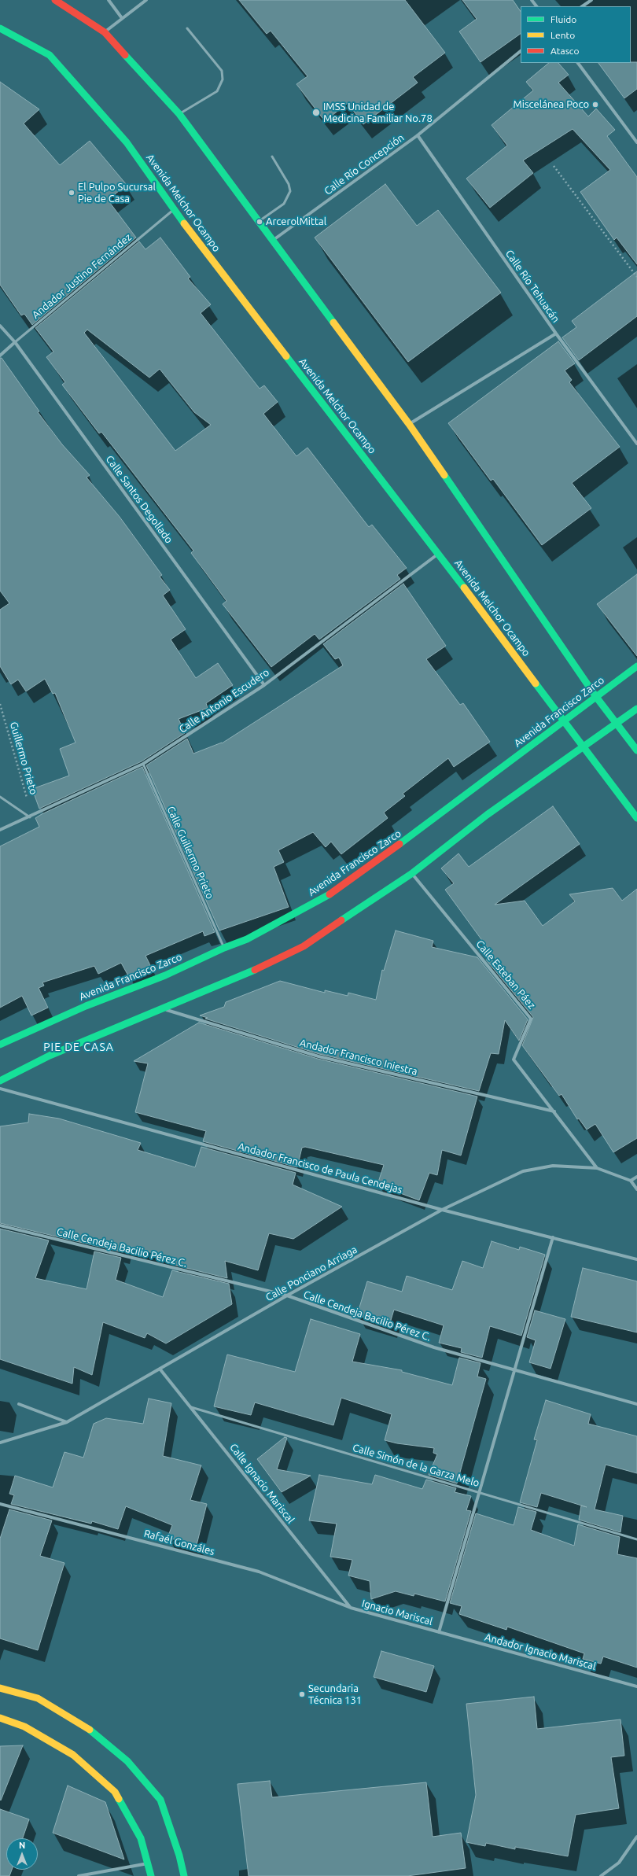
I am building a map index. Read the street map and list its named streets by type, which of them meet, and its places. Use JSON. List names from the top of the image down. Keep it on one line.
{"streets":{"street":["Calle Río Concepción","Avenida Melchor Ocampo","Andador Justino Fernández","Calle Río Tehuacán","Calle Santos Degollado","Calle Antonio Escudero","Avenida Francisco Zarco","Calle Esteban Páez","Andador Francisco Iniestra","Andador Francisco de Paula Cendejas","Calle Cendeja Bacilio Pérez C.","Calle Ponciano Arriaga","Calle Ignacio Mariscal","Rafaél Gonzáles","Ignacio Mariscal","Andador Ignacio Mariscal"],"lane":["Calle Guillermo Prieto","Calle Simón de la Garza Melo"],"path":["Guillermo Prieto"]},"crossings":[["Calle Río Concepción","Calle Río Tehuacán"],["Avenida Melchor Ocampo","Andador Justino Fernández"],["Avenida Melchor Ocampo","Calle Antonio Escudero"],["Avenida Melchor Ocampo","Avenida Francisco Zarco"],["Andador Justino Fernández","Calle Santos Degollado"],["Calle Santos Degollado","Calle Antonio Escudero"],["Calle Antonio Escudero","Guillermo Prieto"],["Calle Antonio Escudero","Calle Guillermo Prieto"],["Avenida Francisco Zarco","Calle Guillermo Prieto"],["Calle Esteban Páez","Andador Francisco Iniestra"],["Calle Esteban Páez","Calle Ponciano Arriaga"],["Andador Francisco de Paula Cendejas","Calle Ponciano Arriaga"],["Calle Cendeja Bacilio Pérez C.","Calle Ponciano Arriaga"],["Calle Ponciano Arriaga","Calle Ignacio Mariscal"],["Calle Simón de la Garza Melo","Calle Ignacio Mariscal"],["Calle Ignacio Mariscal","Rafaél Gonzáles"],["Calle Ignacio Mariscal","Ignacio Mariscal"],["Rafaél Gonzáles","Ignacio Mariscal"],["Ignacio Mariscal","Andador Ignacio Mariscal"]],"districts":["PIE DE CASA"],"places":["Miscelánea Poco","IMSS Unidad de Medicina Familiar No.78","El Pulpo Sucursal Pie de Casa","ArcerolMittal","Secundaria Técnica 131"],"legend":["Fluido","Lento","Atasco"],"north":"top"}
